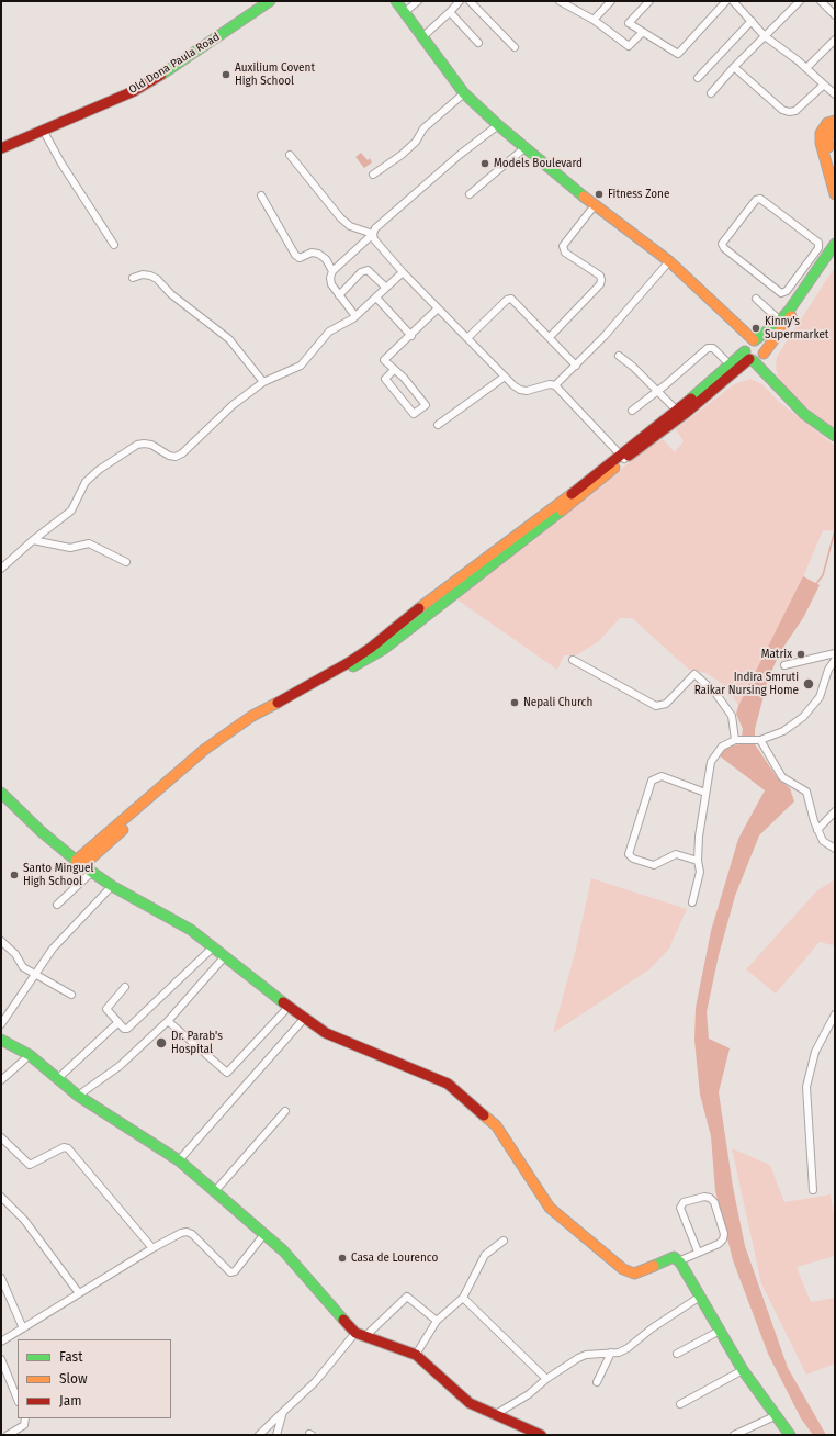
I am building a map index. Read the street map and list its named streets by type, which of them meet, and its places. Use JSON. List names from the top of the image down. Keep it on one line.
{"streets":{"street":["Old Dona Paula Road"]},"places":["Auxilium Covent High School","Models Boulevard","Fitness Zone","Kinny's Supermarket","Matrix","Indira Smruti Raikar Nursing Home","Nepali Church","Santo Minguel High School","Dr. Parab's Hospital","Casa de Lourenco"],"legend":["Fast","Slow","Jam"]}
